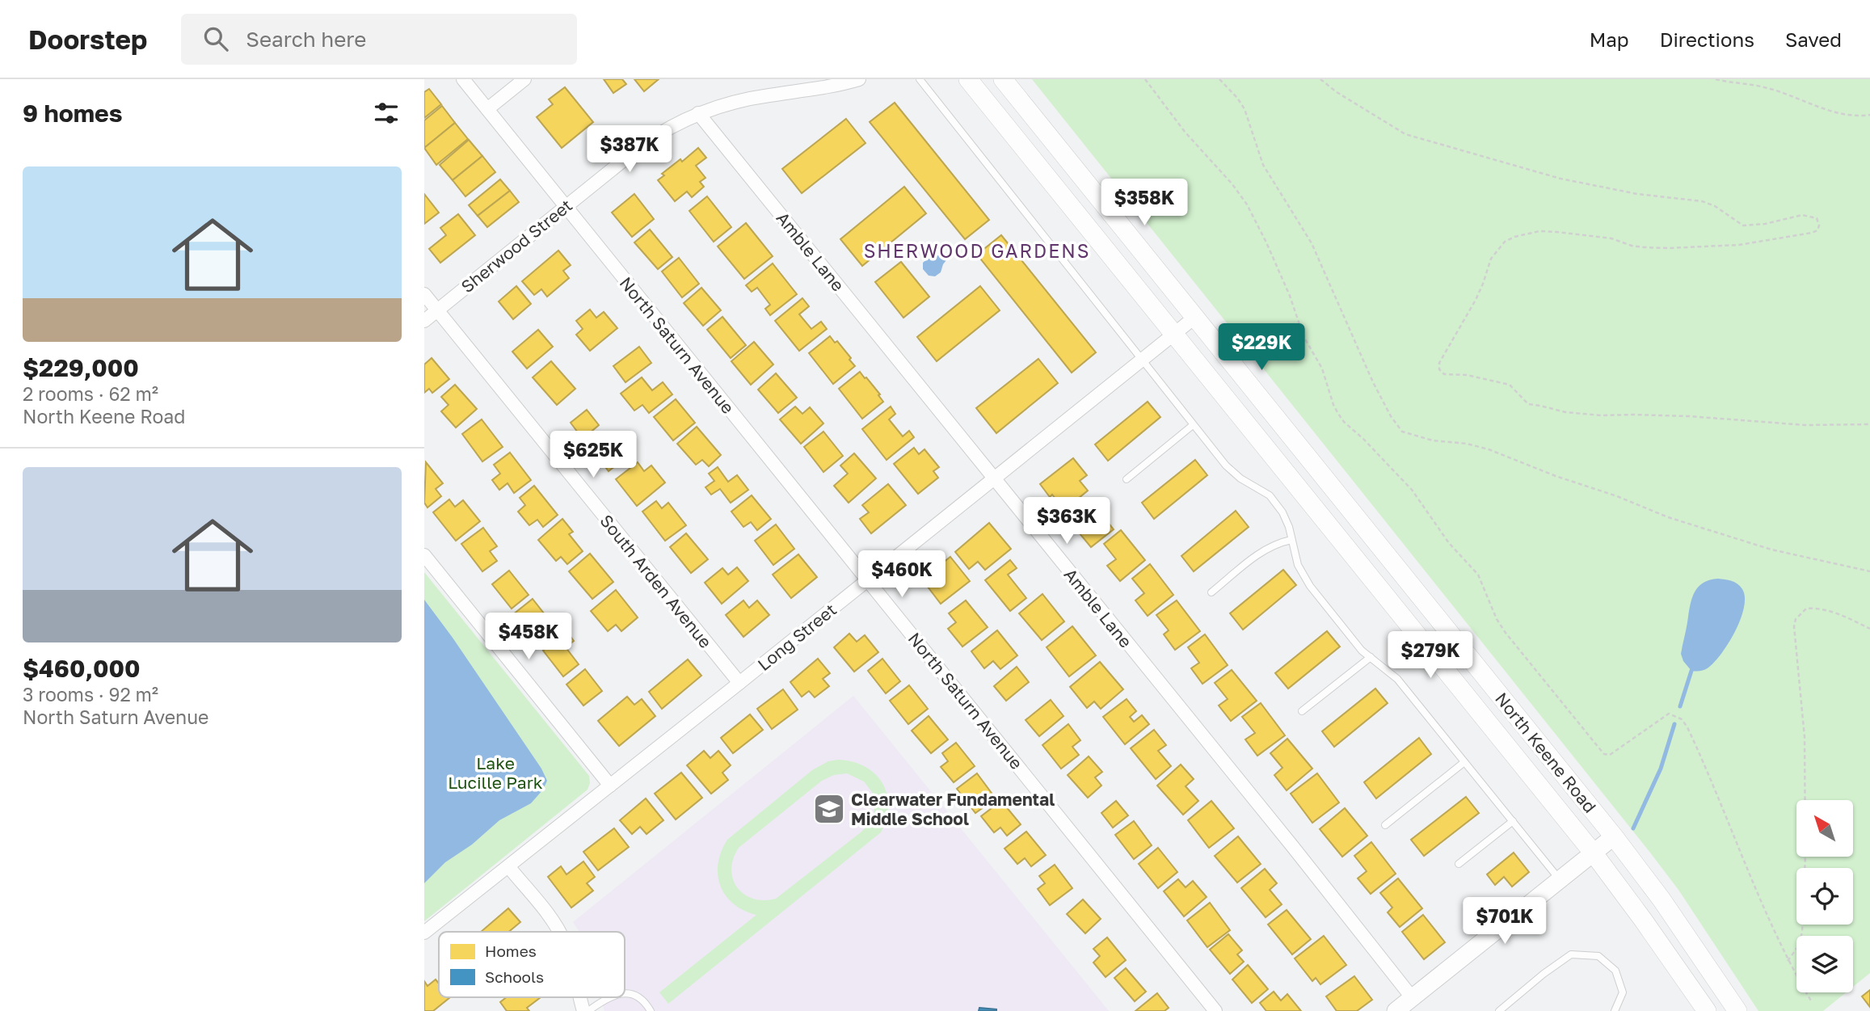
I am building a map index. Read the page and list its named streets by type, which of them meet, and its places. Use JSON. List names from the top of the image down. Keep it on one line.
{"streets":{"main road":["North Keene Road"],"street":["Sherwood Street","Amble Lane","North Saturn Avenue","South Arden Avenue","Long Street"]},"crossings":[["Sherwood Street","Amble Lane"],["Sherwood Street","North Saturn Avenue"],["Sherwood Street","South Arden Avenue"],["Amble Lane","Long Street"],["North Saturn Avenue","Long Street"],["South Arden Avenue","Long Street"],["Long Street","North Keene Road"]],"districts":["SHERWOOD GARDENS"],"parks":["Lake Lucille Park"],"places":{"school or university":["Clearwater Fundamental Middle School"]},"legend":["Homes","Schools"],"north":"top left","page":{"header":"Doorstep","search":"Search here","nav":["Map","Directions","Saved"],"heading":"9 homes","price":["$387K","$358K","$229K","$625K","$363K","$460K","$458K","$279K","$701K"],"list":[{"name":"$229,000","note":"2 rooms · 62 m² · North Keene Road"},{"name":"$460,000","note":"3 rooms · 92 m² · North Saturn Avenue"}]}}
